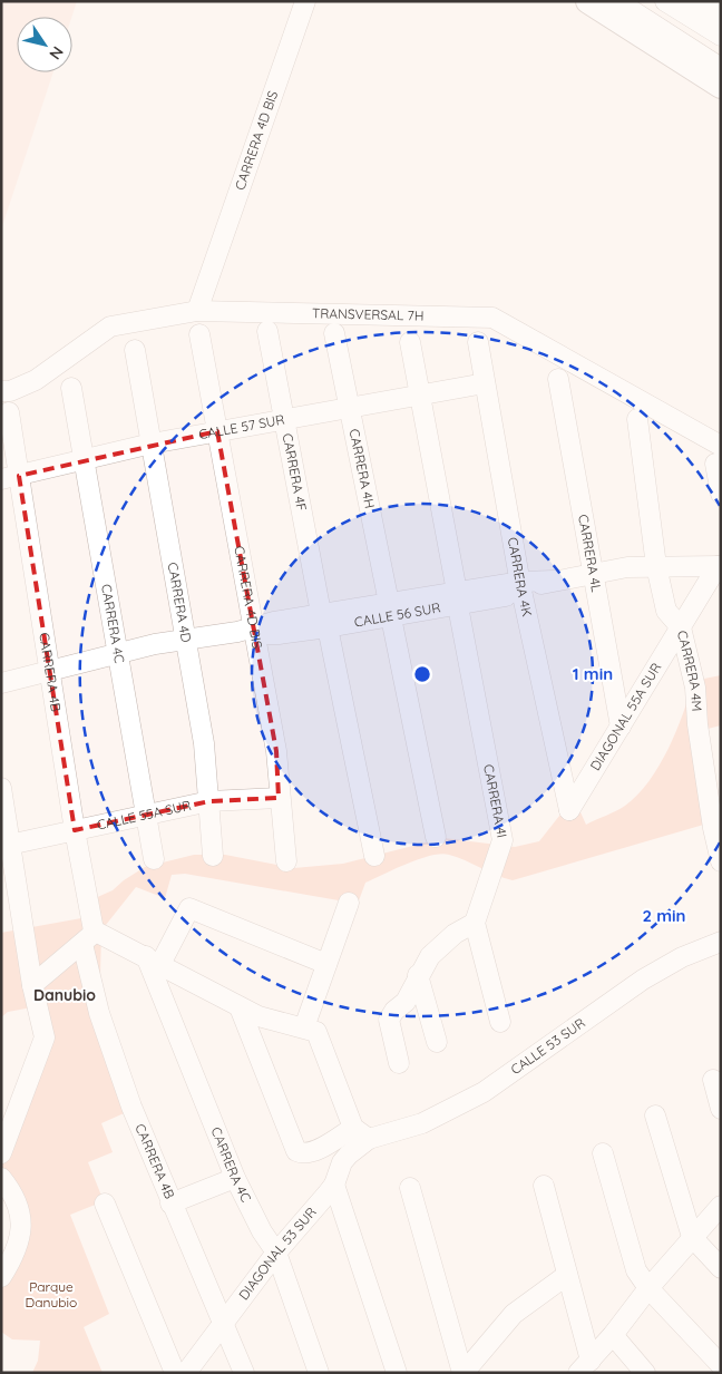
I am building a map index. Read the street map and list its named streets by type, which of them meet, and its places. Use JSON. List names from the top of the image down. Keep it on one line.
{"streets":{"street":["CARRERA 4D BIS","TRANSVERSAL 7H","CALLE 57 SUR","CARRERA 4H","CARRERA 4F","CARRERA 4L","CARRERA 4K","CARRERA 4D","CALLE 56 SUR","CARRERA 4C","CARRERA 4B","CARRERA 4M","DIAGONAL 55A SUR","CARRERA 4I","CALLE 55A SUR","CALLE 53 SUR","DIAGONAL 53 SUR"]},"crossings":[["CARRERA 4D BIS","TRANSVERSAL 7H"],["CARRERA 4D BIS","CALLE 57 SUR"],["CARRERA 4D BIS","CALLE 56 SUR"],["CARRERA 4D BIS","CALLE 55A SUR"],["CALLE 57 SUR","CARRERA 4H"],["CALLE 57 SUR","CARRERA 4F"],["CALLE 57 SUR","CARRERA 4K"],["CALLE 57 SUR","CARRERA 4D"],["CALLE 57 SUR","CARRERA 4C"],["CALLE 57 SUR","CARRERA 4B"],["CALLE 57 SUR","CARRERA 4I"],["CARRERA 4H","CALLE 56 SUR"],["CARRERA 4F","CALLE 56 SUR"],["CARRERA 4L","CALLE 56 SUR"],["CARRERA 4L","DIAGONAL 55A SUR"],["CARRERA 4K","CALLE 56 SUR"],["CARRERA 4K","DIAGONAL 55A SUR"],["CARRERA 4D","CALLE 56 SUR"],["CARRERA 4D","CALLE 55A SUR"],["CALLE 56 SUR","CARRERA 4C"],["CALLE 56 SUR","CARRERA 4B"],["CALLE 56 SUR","CARRERA 4M"],["CALLE 56 SUR","DIAGONAL 55A SUR"],["CALLE 56 SUR","CARRERA 4I"],["CARRERA 4C","CALLE 55A SUR"],["CARRERA 4C","DIAGONAL 53 SUR"],["CARRERA 4B","CALLE 55A SUR"],["CARRERA 4B","DIAGONAL 53 SUR"],["CARRERA 4M","DIAGONAL 55A SUR"],["CALLE 53 SUR","DIAGONAL 53 SUR"]],"districts":["Danubio"],"parks":["Parque Danubio"],"north":"bottom right","rings":["1 min","2 min"]}
